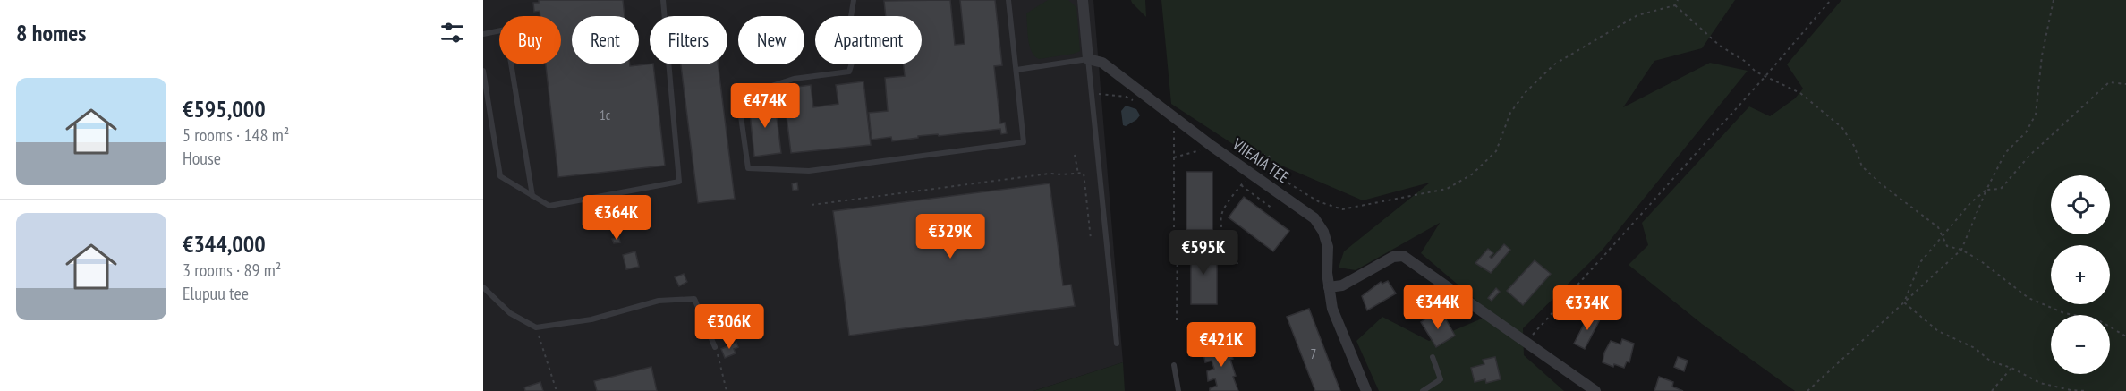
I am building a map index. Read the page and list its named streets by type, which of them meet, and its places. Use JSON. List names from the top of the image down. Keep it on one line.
{"streets":{"street":["VIIEAIA TEE"]},"house_numbers":["1c","7"],"page":{"heading":"8 homes","chip":["Buy","Rent","Filters","New","Apartment"],"list":[{"name":"€595,000","note":"5 rooms · 148 m² · House"},{"name":"€344,000","note":"3 rooms · 89 m² · Elupuu tee"}],"price":["€474K","€364K","€329K","€595K","€344K","€334K","€306K","€421K"],"map_buttons":["+","−"]}}
